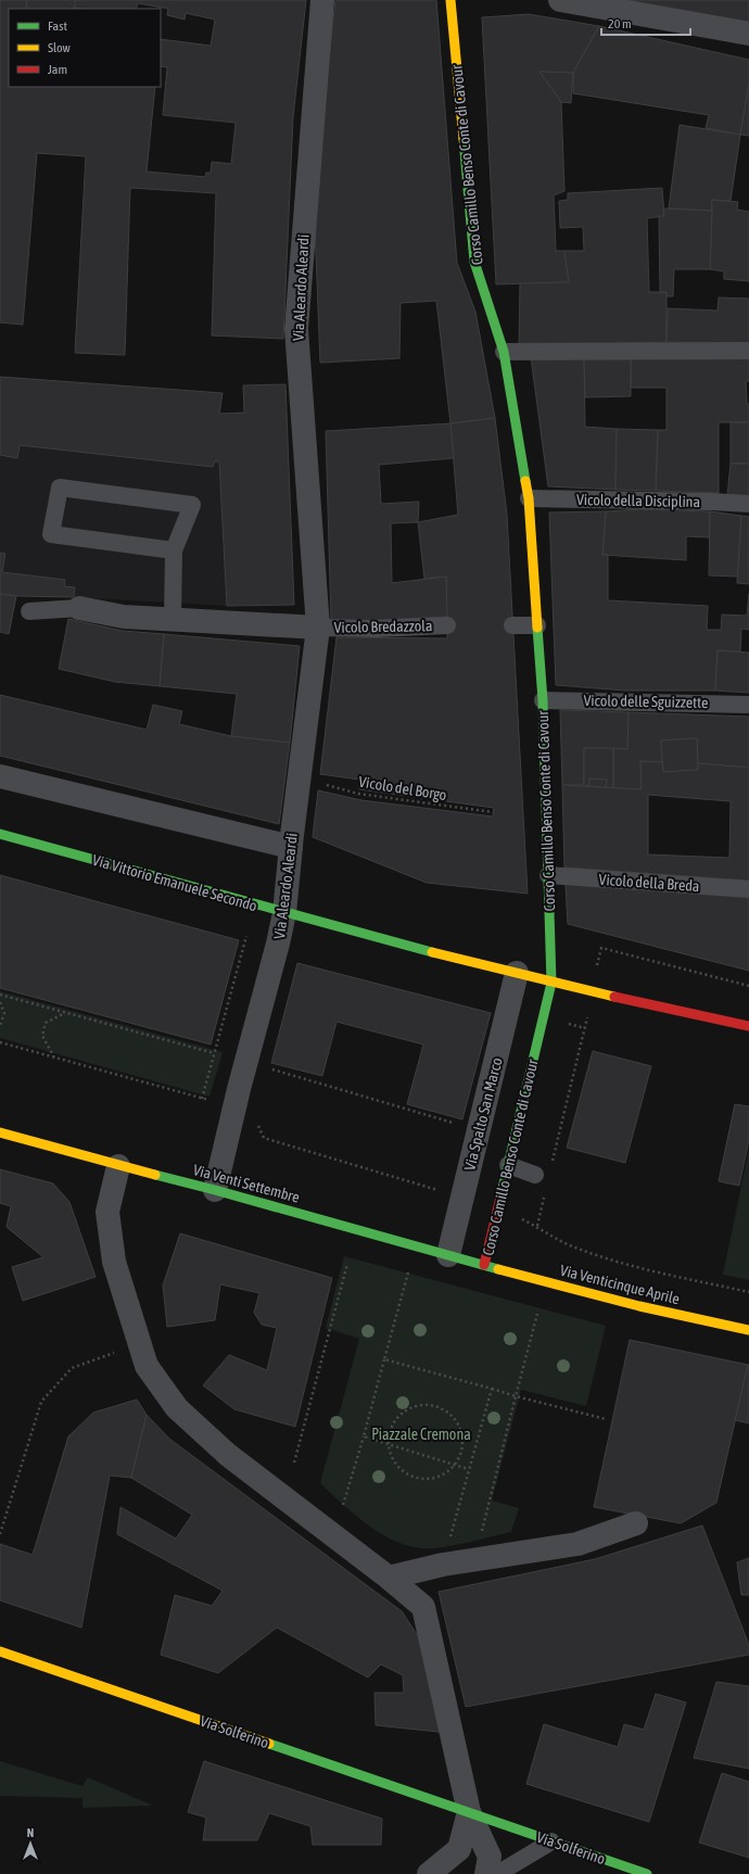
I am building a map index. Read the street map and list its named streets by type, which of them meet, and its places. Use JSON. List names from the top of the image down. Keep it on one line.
{"streets":{"street":["Corso Camillo Benso Conte di Cavour","Via Aleardo Aleardi","Via Vittorio Emanuele Secondo","Via Spalto San Marco","Via Venti Settembre","Via Venticinque Aprile","Via Solferino"],"lane":["Vicolo della Disciplina","Vicolo Bredazzola","Vicolo delle Sguizzette","Vicolo della Breda"],"path":["Vicolo del Borgo"]},"crossings":[["Corso Camillo Benso Conte di Cavour","Vicolo della Disciplina"],["Corso Camillo Benso Conte di Cavour","Vicolo delle Sguizzette"],["Corso Camillo Benso Conte di Cavour","Via Vittorio Emanuele Secondo"],["Corso Camillo Benso Conte di Cavour","Vicolo della Breda"],["Corso Camillo Benso Conte di Cavour","Via Venti Settembre"],["Corso Camillo Benso Conte di Cavour","Via Venticinque Aprile"],["Via Aleardo Aleardi","Vicolo Bredazzola"],["Via Aleardo Aleardi","Via Vittorio Emanuele Secondo"],["Via Aleardo Aleardi","Via Venti Settembre"],["Via Vittorio Emanuele Secondo","Via Spalto San Marco"],["Via Spalto San Marco","Via Venti Settembre"],["Via Venti Settembre","Via Venticinque Aprile"]],"parks":["Piazzale Cremona"],"legend":["Fast","Slow","Jam"],"scale_bar":"20 m","north":"top"}
